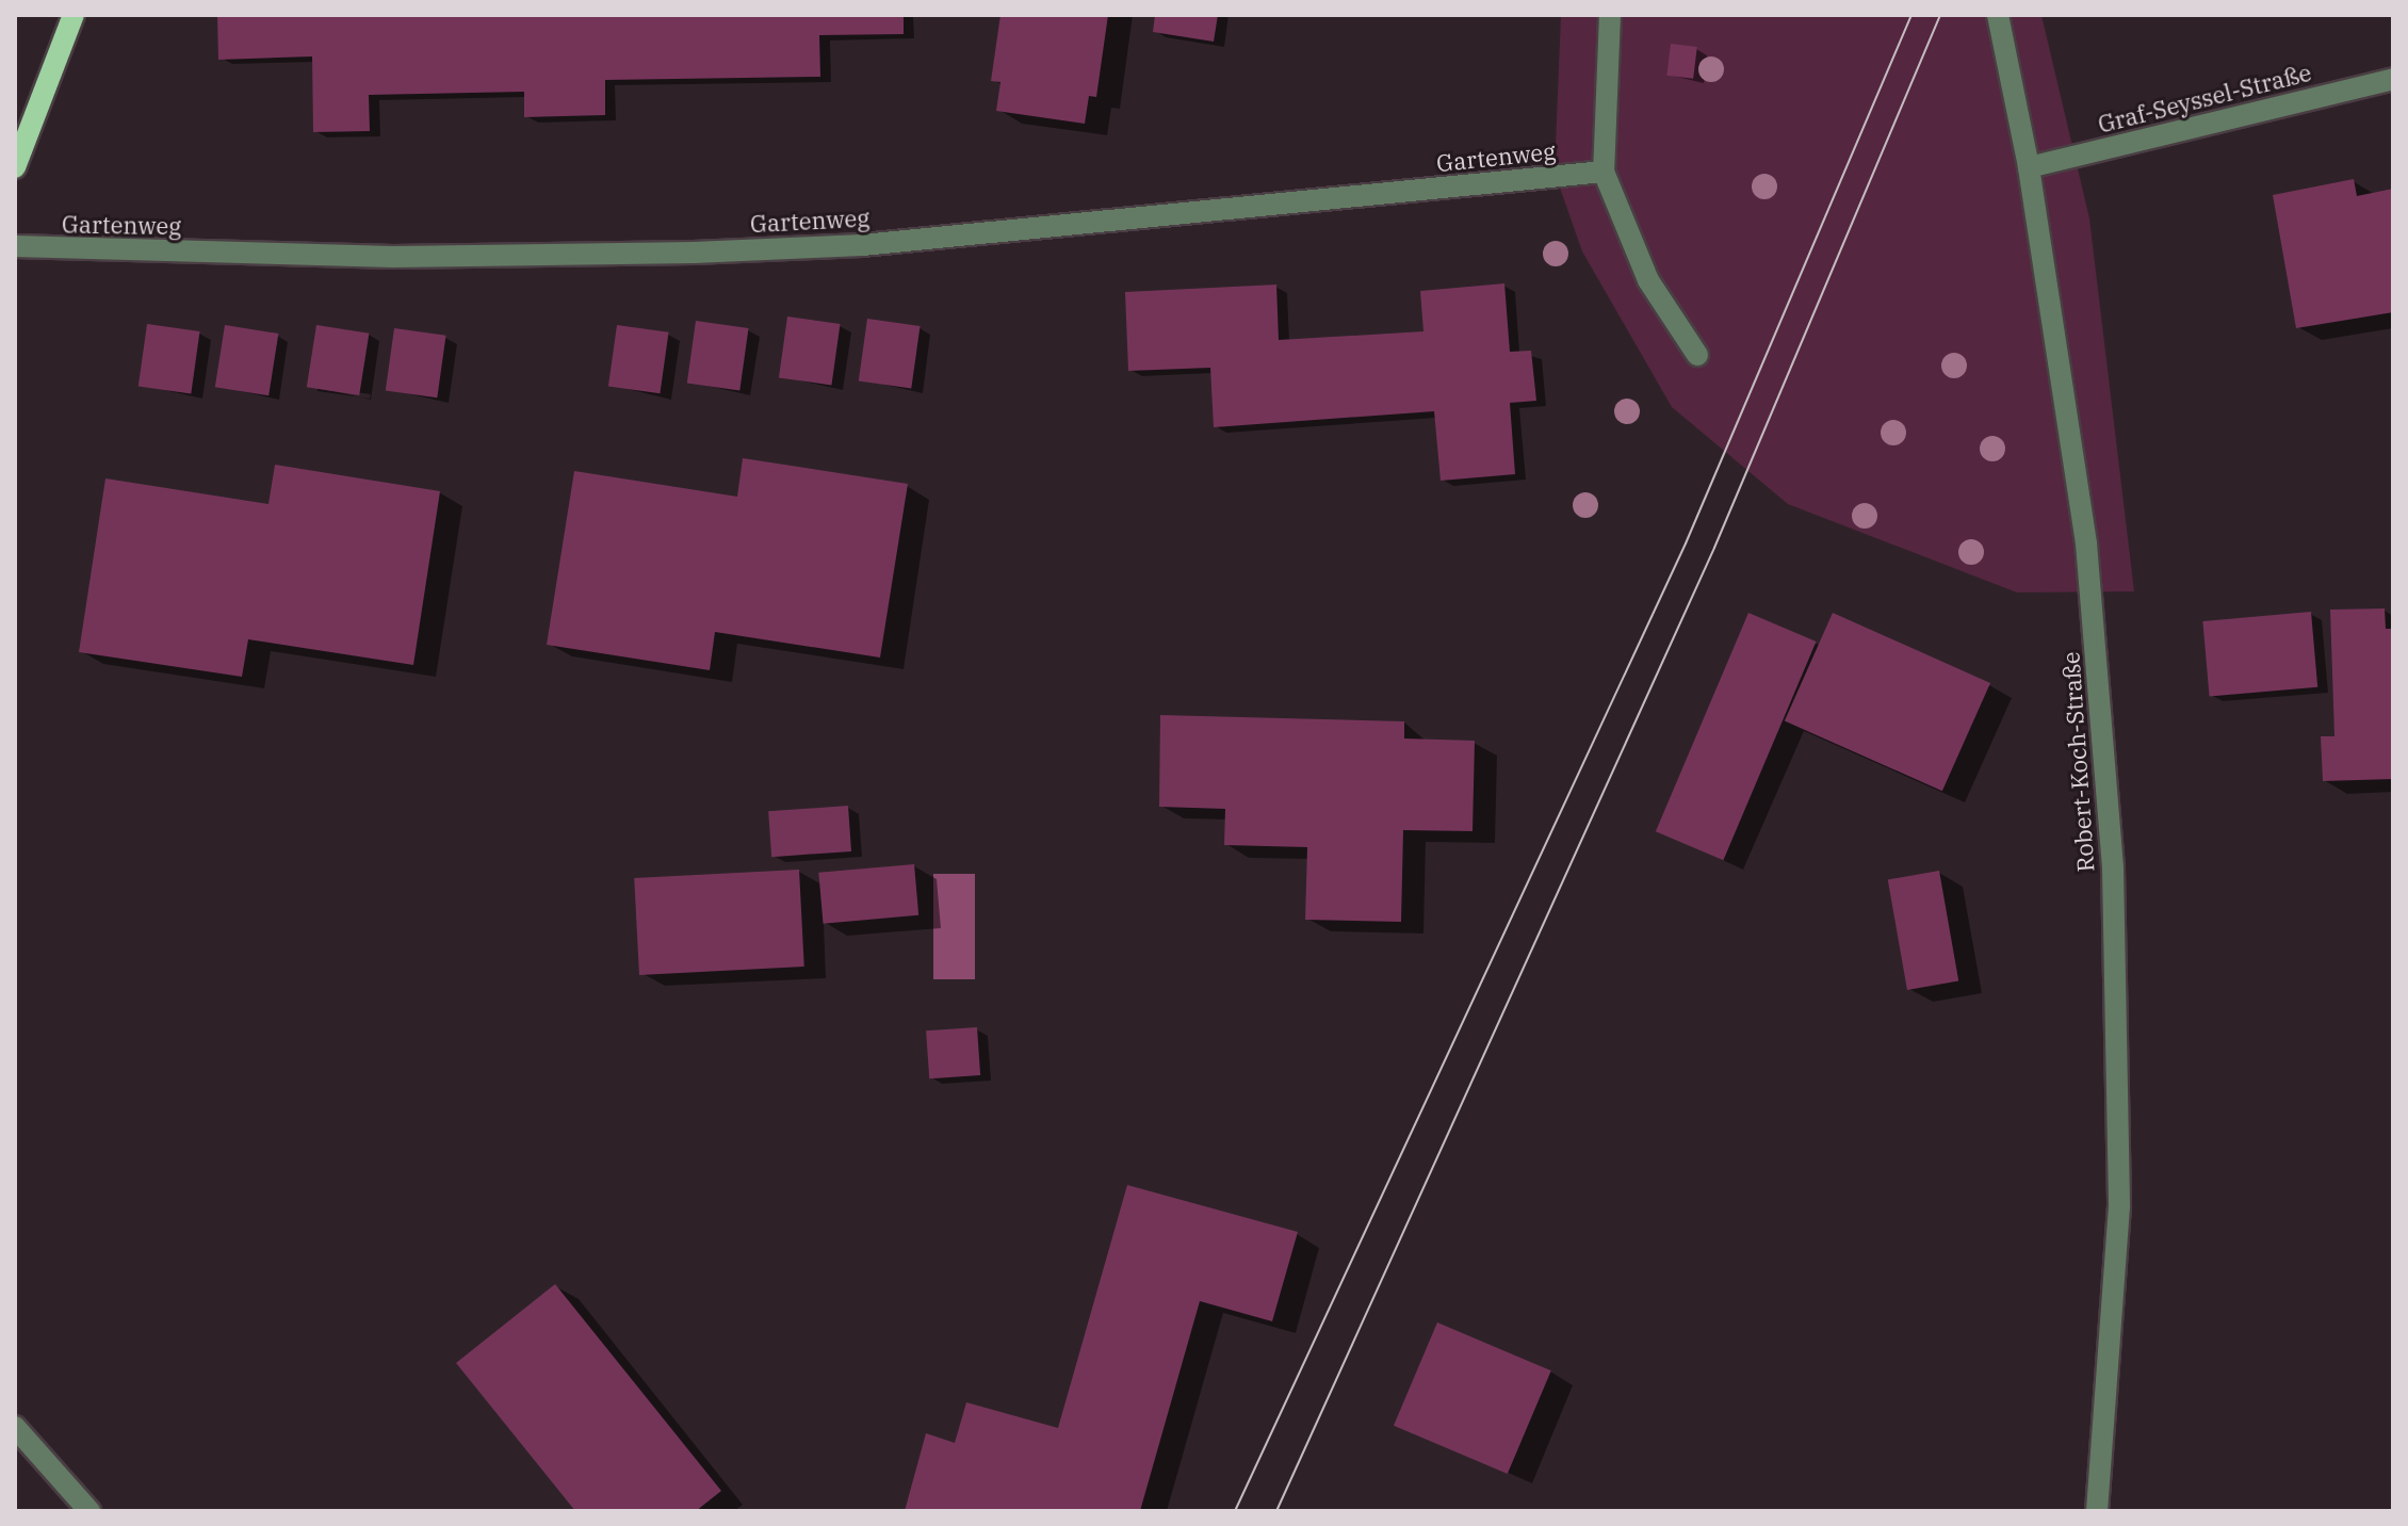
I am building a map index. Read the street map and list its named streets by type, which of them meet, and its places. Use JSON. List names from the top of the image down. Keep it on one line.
{"streets":{"street":["Graf-Seyssel-Straße","Gartenweg","Robert-Koch-Straße"]},"crossings":[["Graf-Seyssel-Straße","Robert-Koch-Straße"]]}
